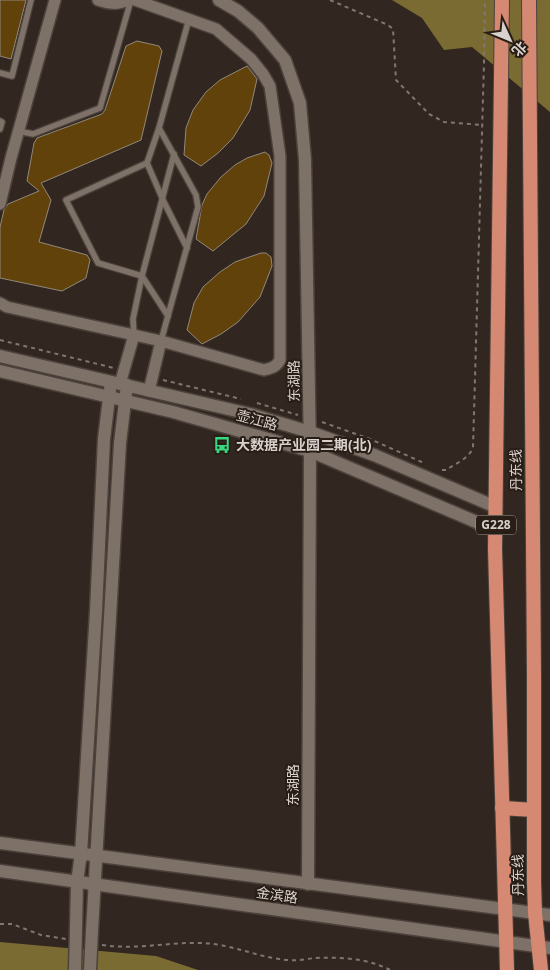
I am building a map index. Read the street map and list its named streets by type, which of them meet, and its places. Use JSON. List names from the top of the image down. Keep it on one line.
{"streets":{"highway":["丹东线","G228"],"main road":["东湖路","壶江路","金滨路"]},"crossings":[["东湖路","壶江路"],["东湖路","金滨路"],["壶江路","丹东线"],["丹东线","金滨路"]],"places":{"bus stop":["大数据产业园二期(北)"]},"north":"bottom right"}
